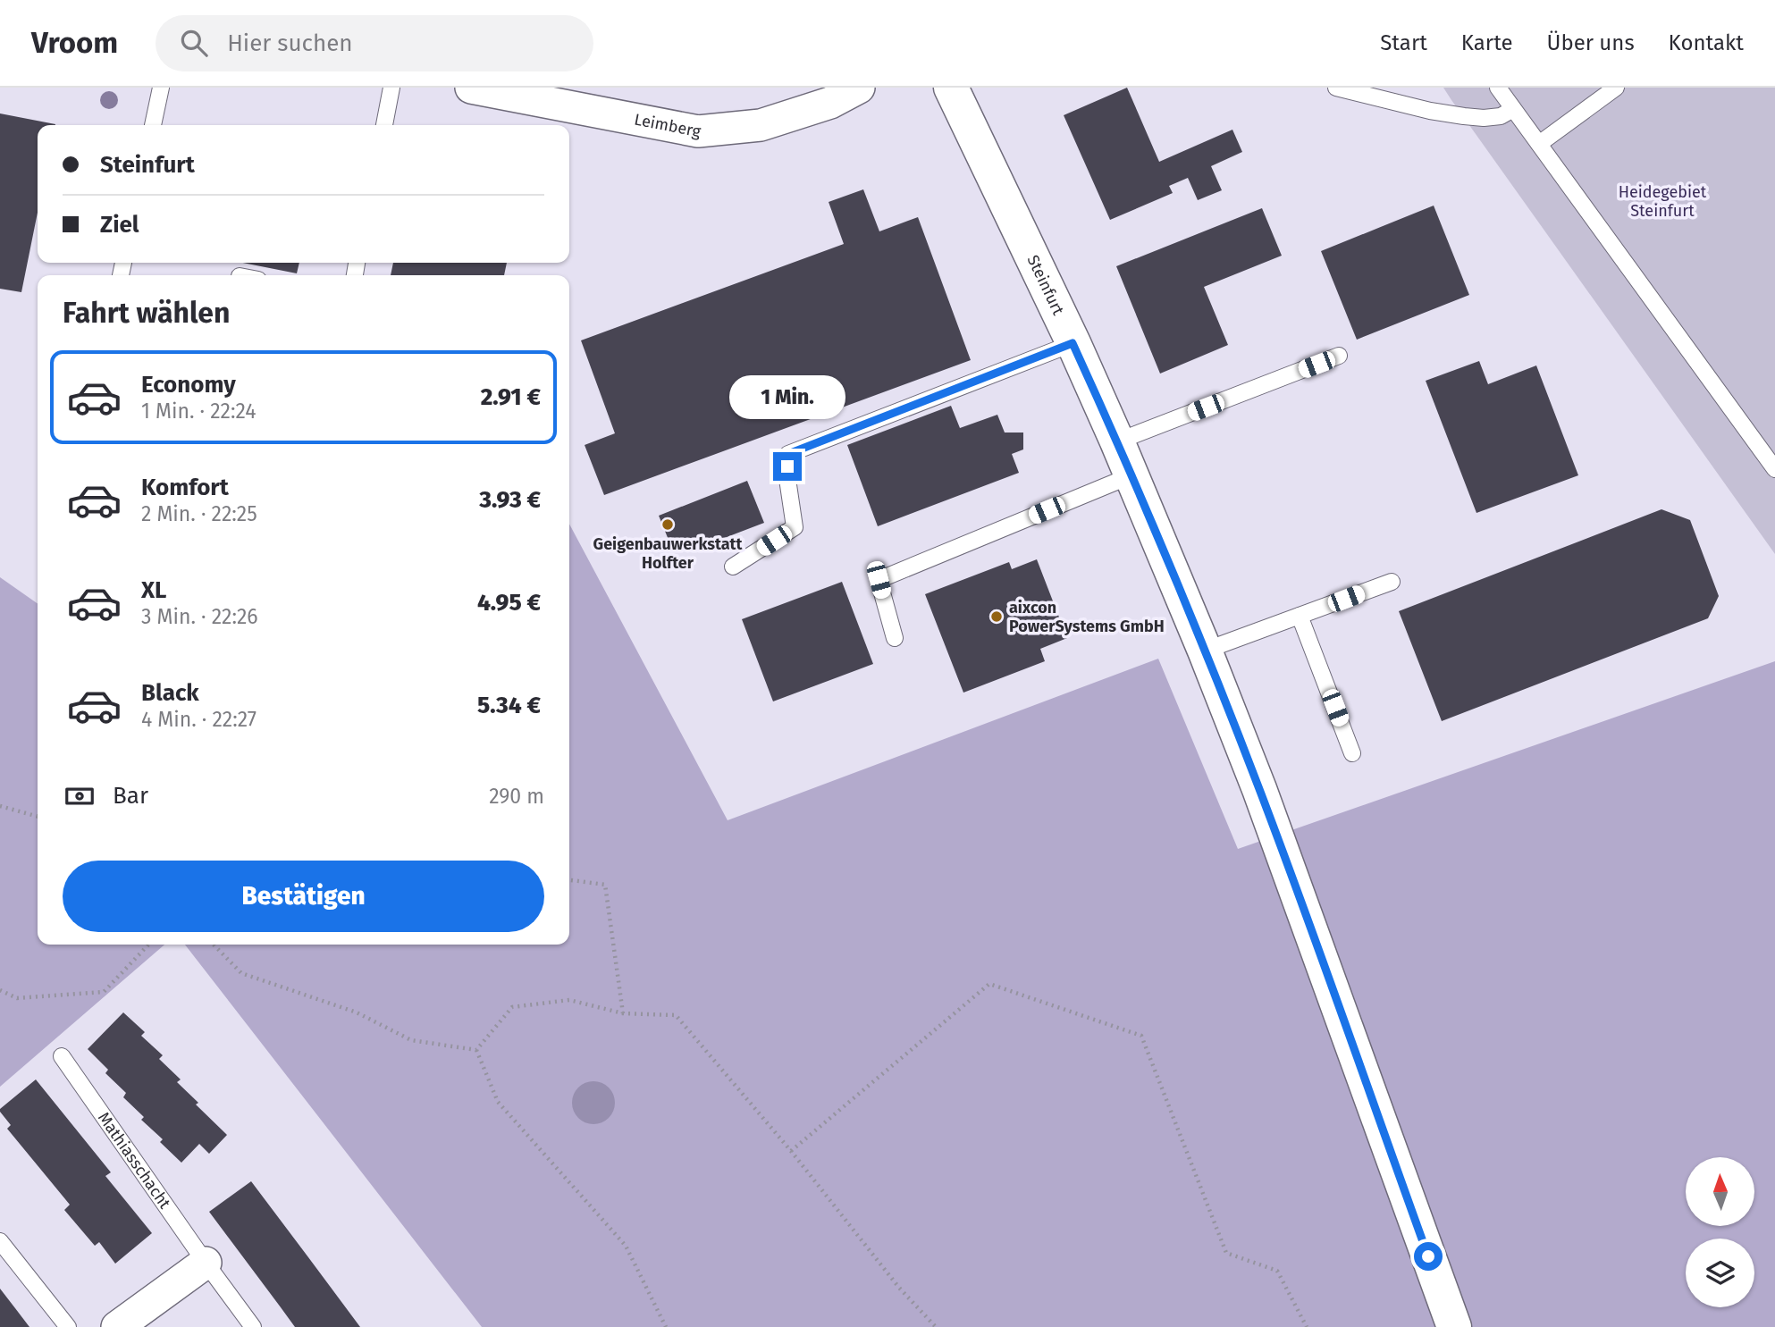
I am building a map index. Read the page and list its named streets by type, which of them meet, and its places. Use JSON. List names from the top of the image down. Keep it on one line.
{"streets":{"street":["Leimberg","Steinfurt"],"lane":["Mathiasschacht"]},"parks":["Heidegebiet Steinfurt"],"places":["Geigenbauwerkstatt Holfter","aixcon PowerSystems GmbH"],"north":"top","page":{"header":"Vroom","search":"Hier suchen","nav":["Start","Karte","Über uns","Kontakt"],"banner":["Steinfurt","Ziel"],"heading":"Fahrt wählen","list":[{"name":"Economy","note":"1 Min. · 22:24","value":"2.91 €"},{"name":"Komfort","note":"2 Min. · 22:25","value":"3.93 €"},{"name":"XL","note":"3 Min. · 22:26","value":"4.95 €"},{"name":"Black","note":"4 Min. · 22:27","value":"5.34 €"}],"bubble":"1 Min.","pay":["Bar","290 m"],"buttons":"Bestätigen"}}
